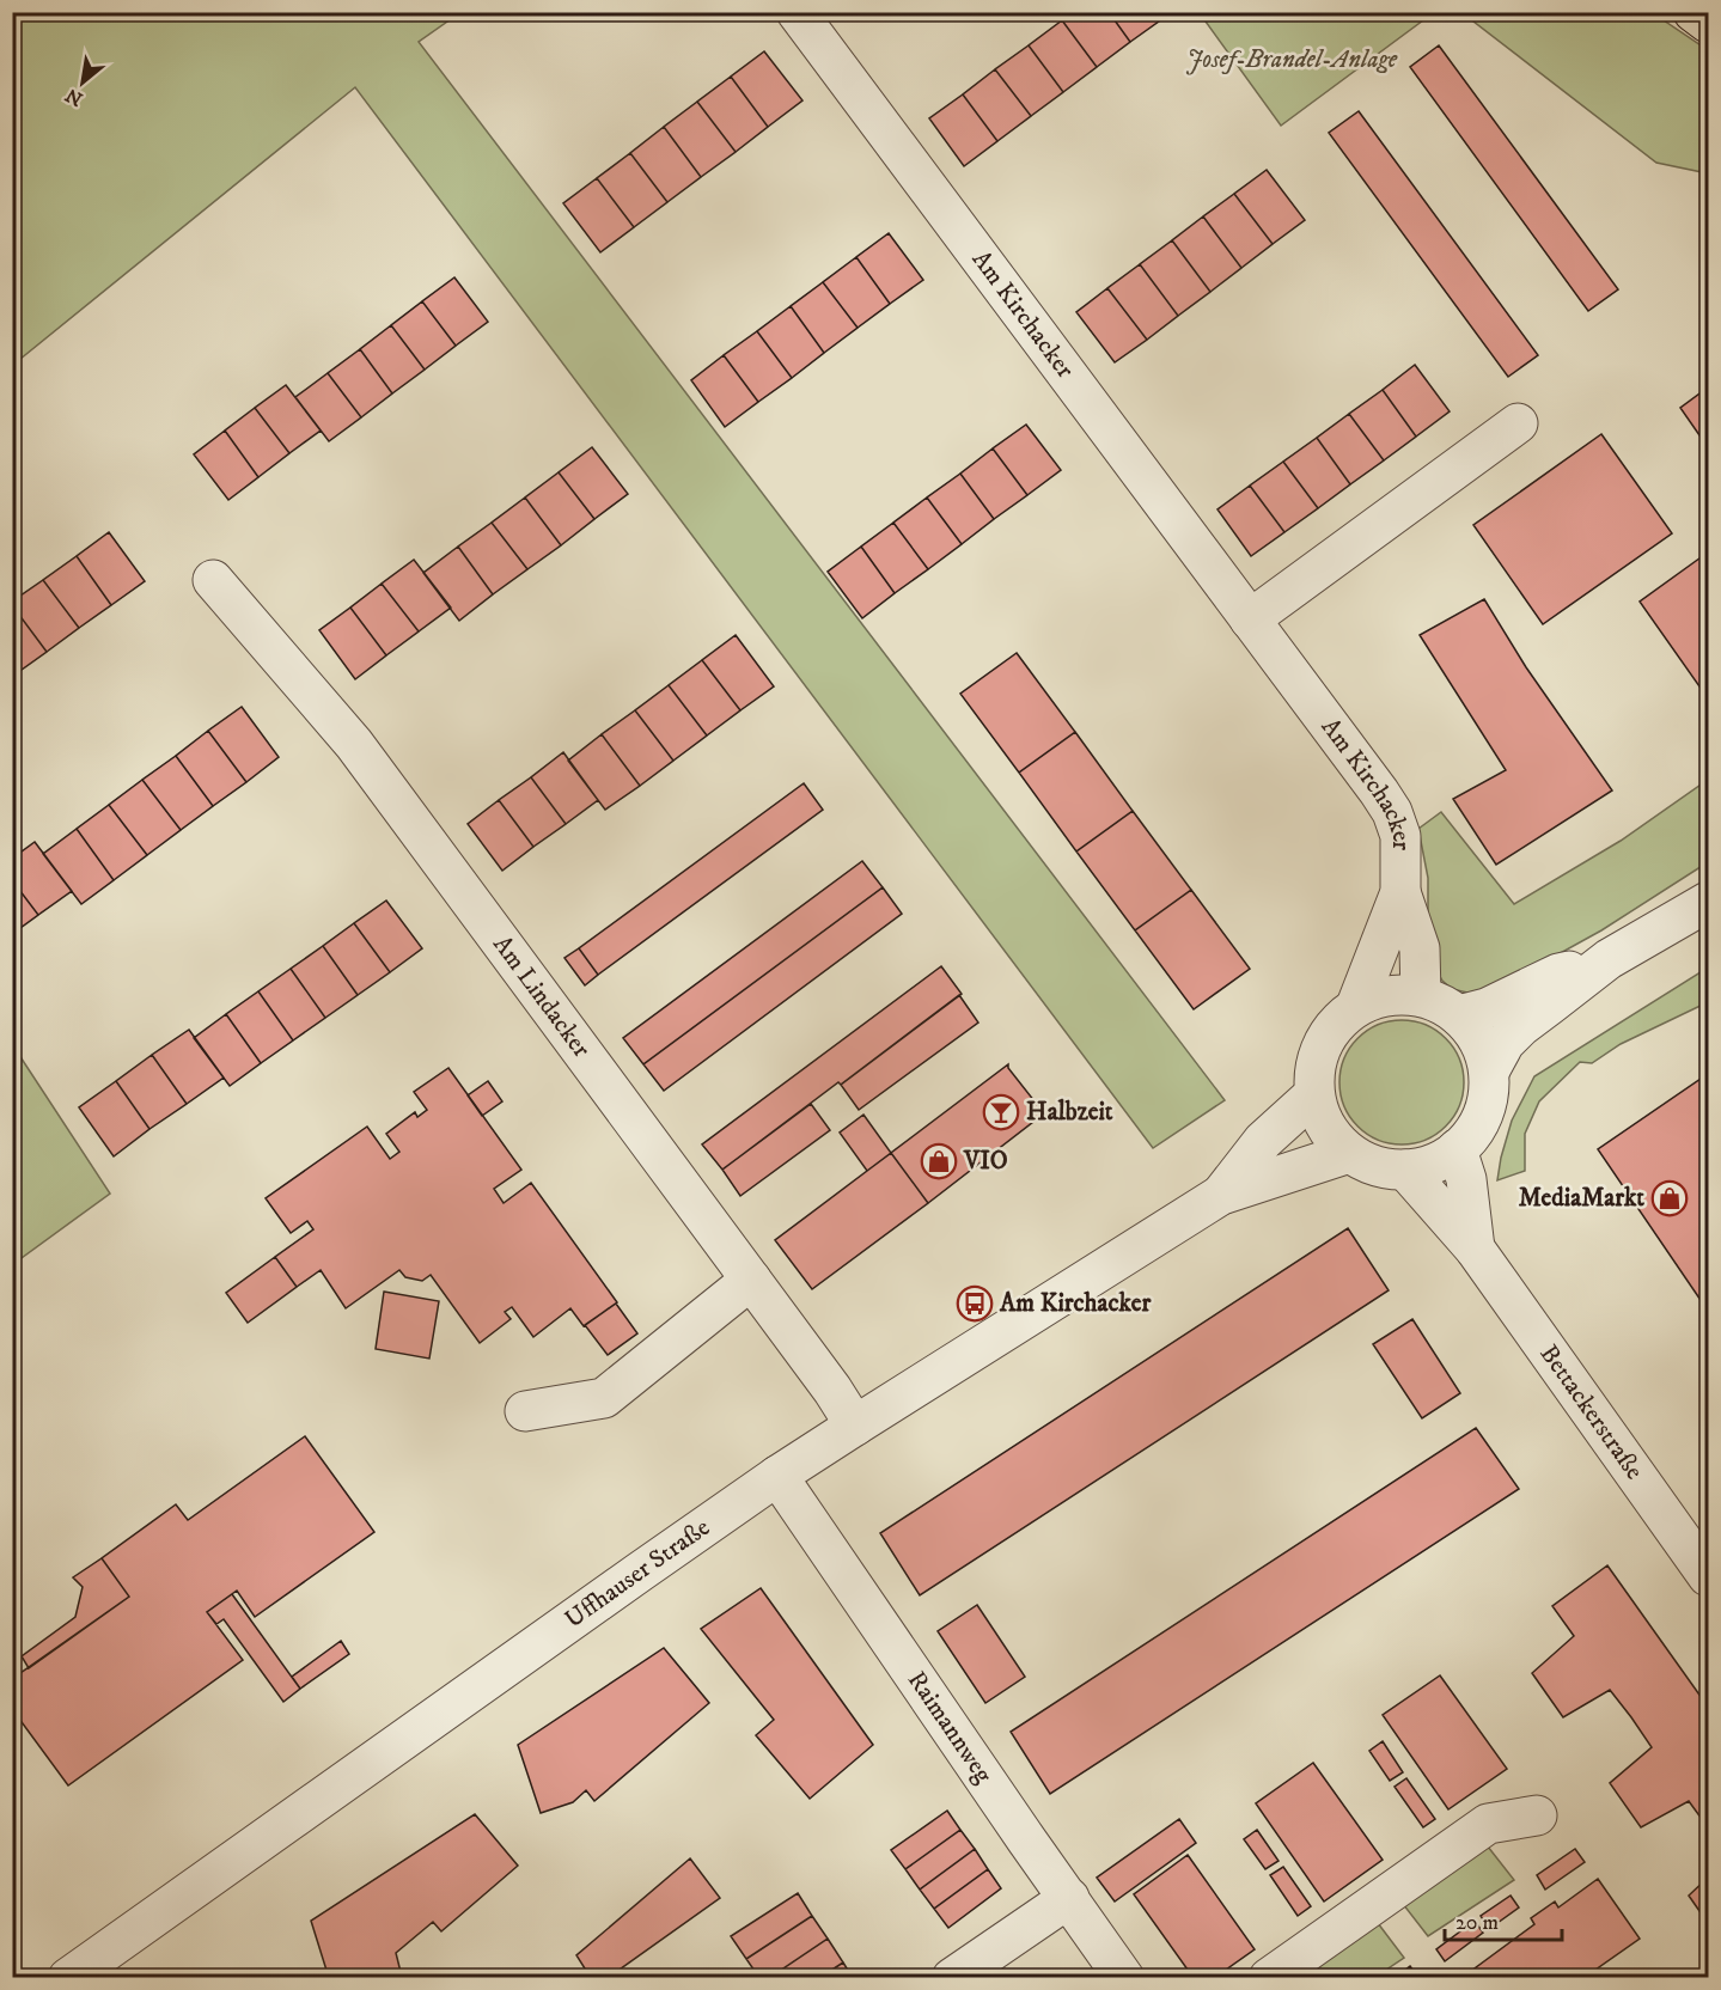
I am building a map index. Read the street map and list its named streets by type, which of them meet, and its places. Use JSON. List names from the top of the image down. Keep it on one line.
{"streets":{"street":["Am Kirchacker","Am Lindacker","Bettackerstraße","Uffhauser Straße","Raimannweg"]},"crossings":[["Am Kirchacker","Bettackerstraße"],["Am Kirchacker","Uffhauser Straße"],["Am Lindacker","Uffhauser Straße"],["Bettackerstraße","Uffhauser Straße"],["Uffhauser Straße","Raimannweg"]],"parks":["Josef-Brandel-Anlage"],"places":{"bar":["Halbzeit"],"shop":["VIO","MediaMarkt"],"bus stop":["Am Kirchacker"]},"scale_bar":"20 m","north":"bottom left"}
